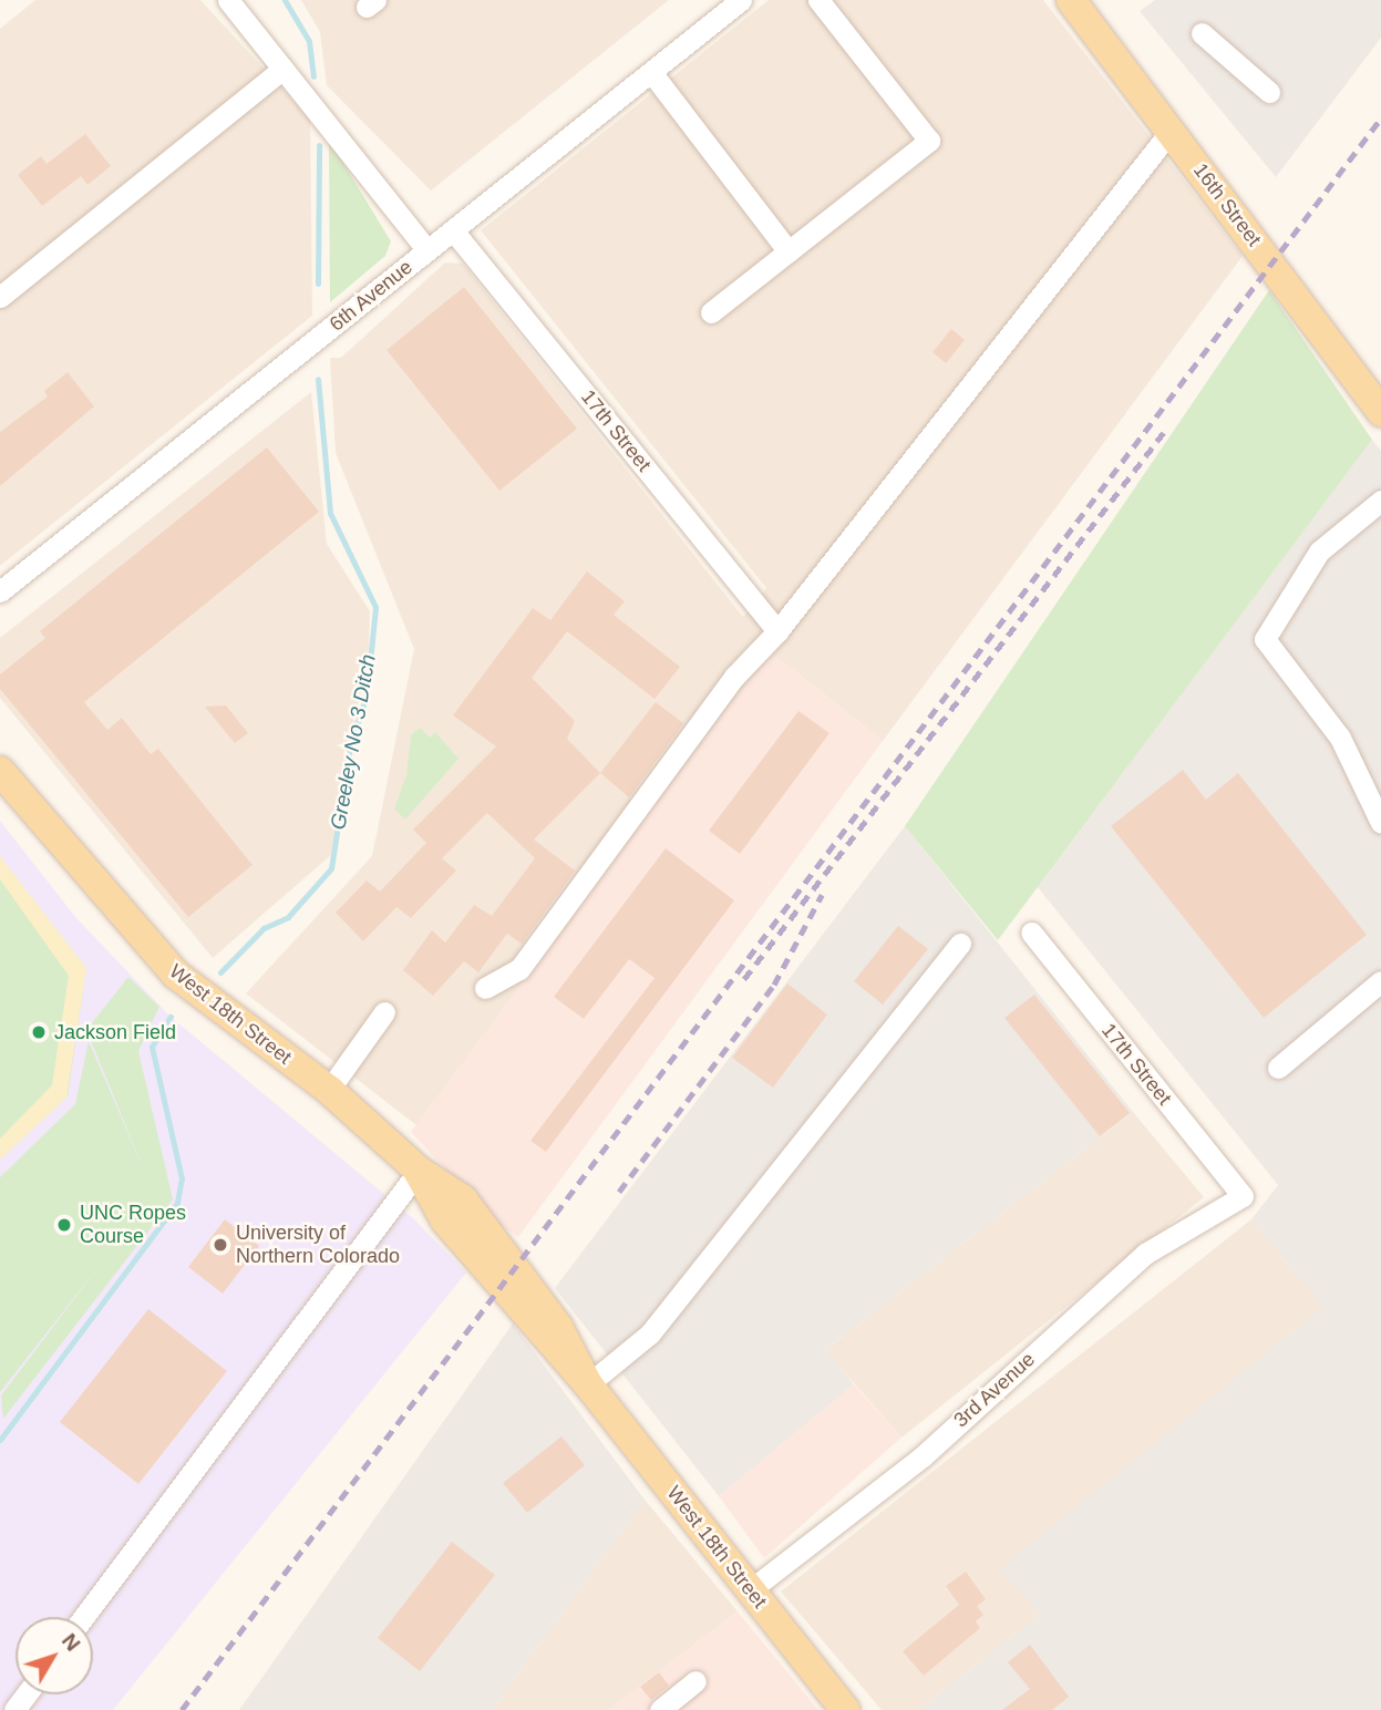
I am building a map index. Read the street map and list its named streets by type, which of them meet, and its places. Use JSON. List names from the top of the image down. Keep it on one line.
{"streets":{"main road":["16th Street","West 18th Street"],"street":["6th Avenue","17th Street","3rd Avenue"]},"crossings":[["6th Avenue","17th Street"],["17th Street","3rd Avenue"],["West 18th Street","3rd Avenue"]],"water":["Greeley No 3 Ditch"],"places":["Jackson Field","UNC Ropes Course","University of Northern Colorado"],"north":"top right"}
